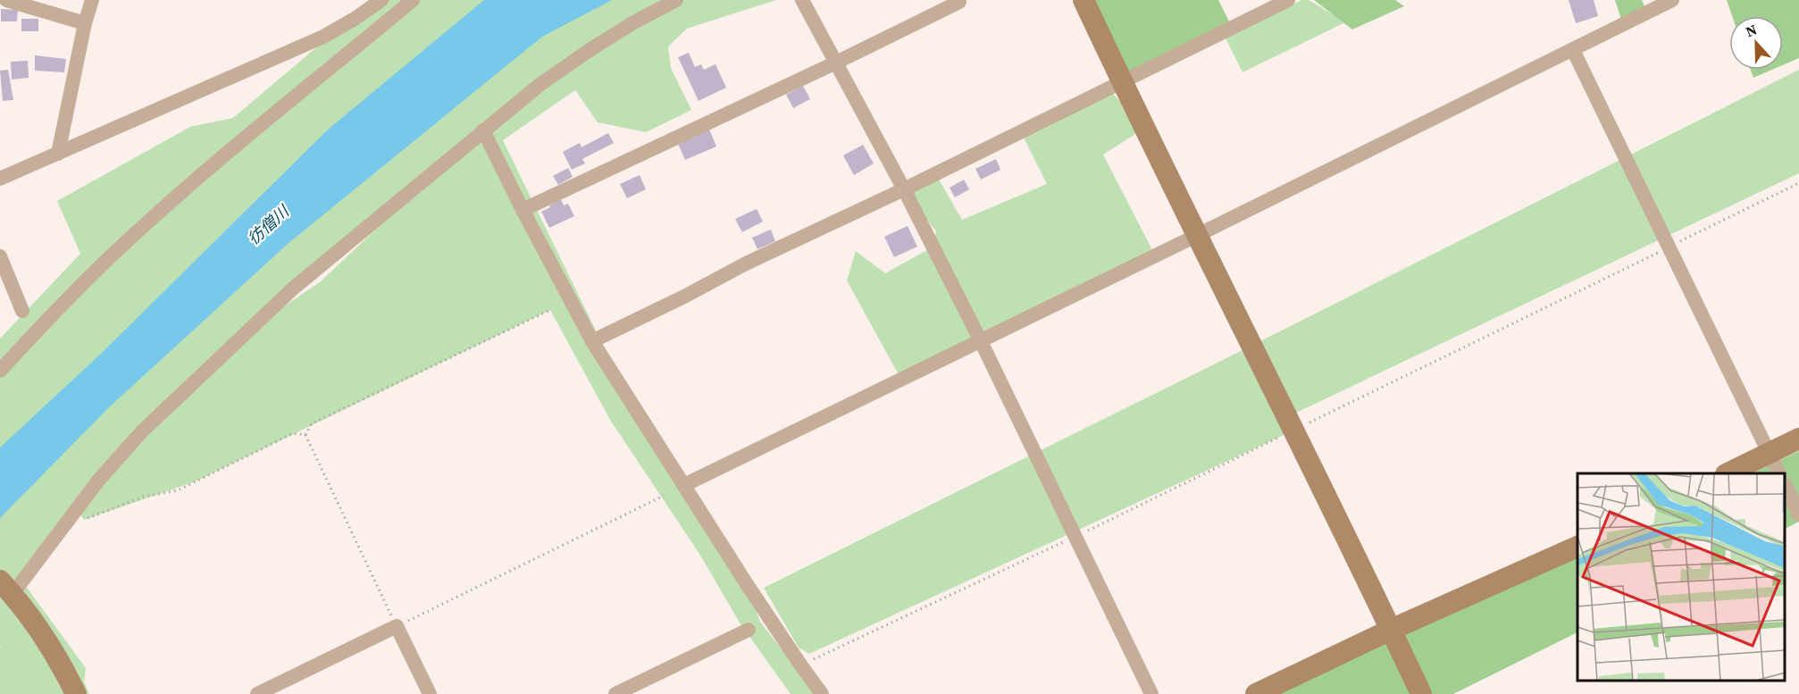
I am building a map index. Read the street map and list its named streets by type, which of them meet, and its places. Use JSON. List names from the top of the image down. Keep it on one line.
{"water":["彷僧川"],"north":"top"}
